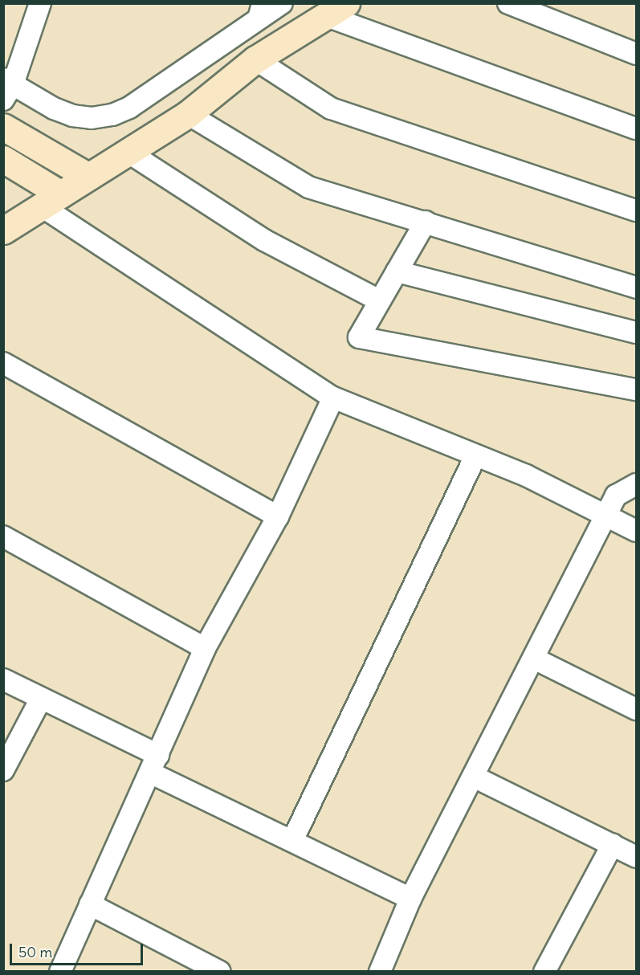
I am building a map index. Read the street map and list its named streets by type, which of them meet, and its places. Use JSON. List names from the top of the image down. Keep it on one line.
{"scale_bar":"50 m"}
